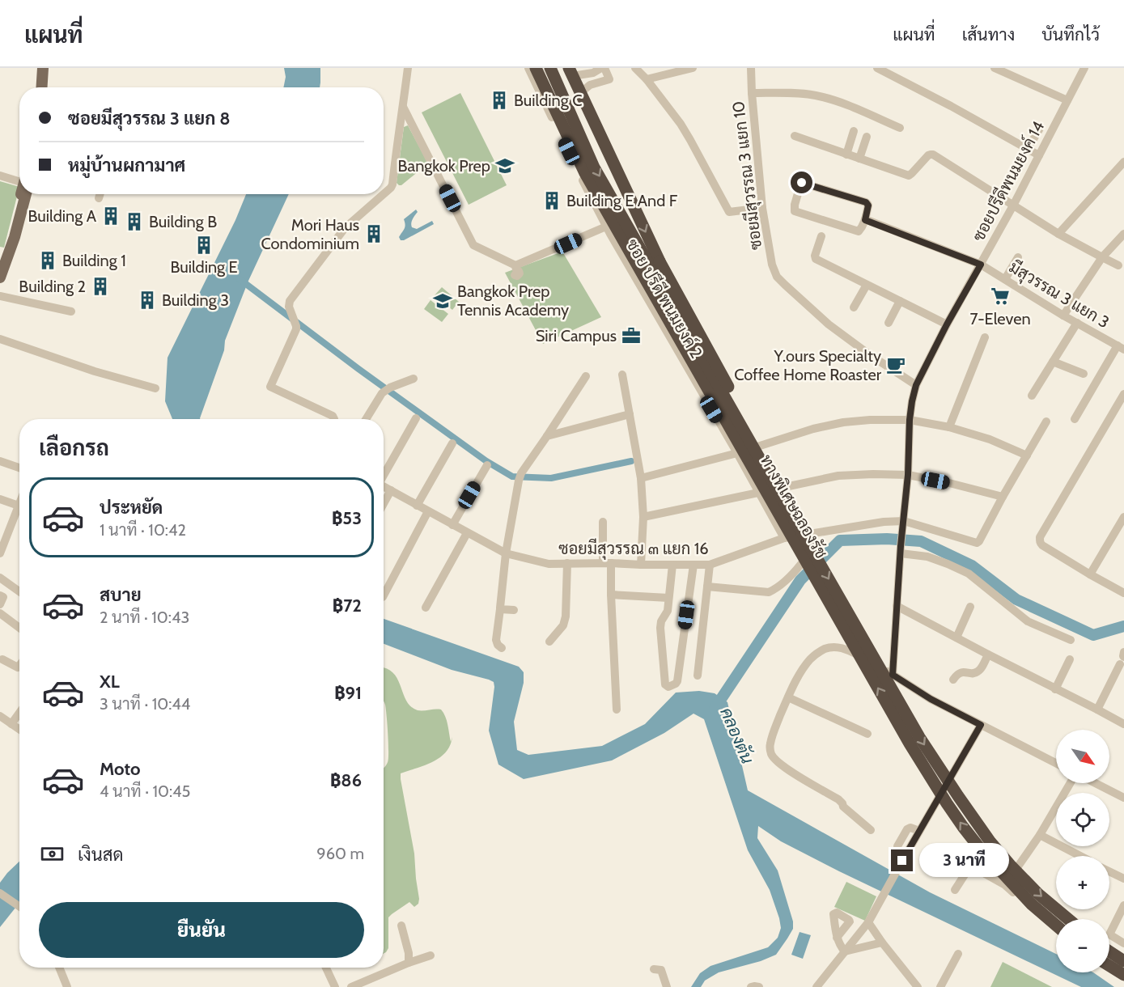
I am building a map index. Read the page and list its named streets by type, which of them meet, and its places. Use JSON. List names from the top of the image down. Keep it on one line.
{"streets":{"highway":["ทางพิเศษฉลองรัช"],"street":["ซอยมีสุวรรณ 3 แยก 10","ซอยปรีดีพนมยงค์ 14","มีสุวรรณ 3 แยก 3","ซอย ปรีดี พนมยงค์ 2","ซอยมีสุวรรณ ๓ แยก 16"]},"crossings":[["ซอยมีสุวรรณ 3 แยก 10","ซอยปรีดีพนมยงค์ 14"],["ซอยปรีดีพนมยงค์ 14","มีสุวรรณ 3 แยก 3"],["ซอยปรีดีพนมยงค์ 14","ซอยมีสุวรรณ ๓ แยก 16"],["ซอย ปรีดี พนมยงค์ 2","ซอยมีสุวรรณ ๓ แยก 16"]],"water":["คลองตัน"],"places":{"building":["Building C","Building E And F","Building A","Building B","Mori Haus Condominium","Building E","Building 1","Building 2","Building 3"],"school or university":["Bangkok Prep","Bangkok Prep Tennis Academy"],"supermarket":["7-Eleven"],"office":["Siri Campus"],"cafe":["Y.ours Specialty Coffee Home Roaster"]},"north":"bottom right","page":{"header":"แผนที่","nav":["แผนที่","เส้นทาง","บันทึกไว้"],"banner":["ซอยมีสุวรรณ 3 แยก 8","หมู่บ้านผกามาศ"],"heading":"เลือกรถ","list":[{"name":"ประหยัด","note":"1 นาที · 10:42","value":"฿53"},{"name":"สบาย","note":"2 นาที · 10:43","value":"฿72"},{"name":"XL","note":"3 นาที · 10:44","value":"฿91"},{"name":"Moto","note":"4 นาที · 10:45","value":"฿86"}],"map_buttons":["+","−"],"pay":["เงินสด","960 m"],"bubble":"3 นาที","buttons":"ยืนยัน"}}
